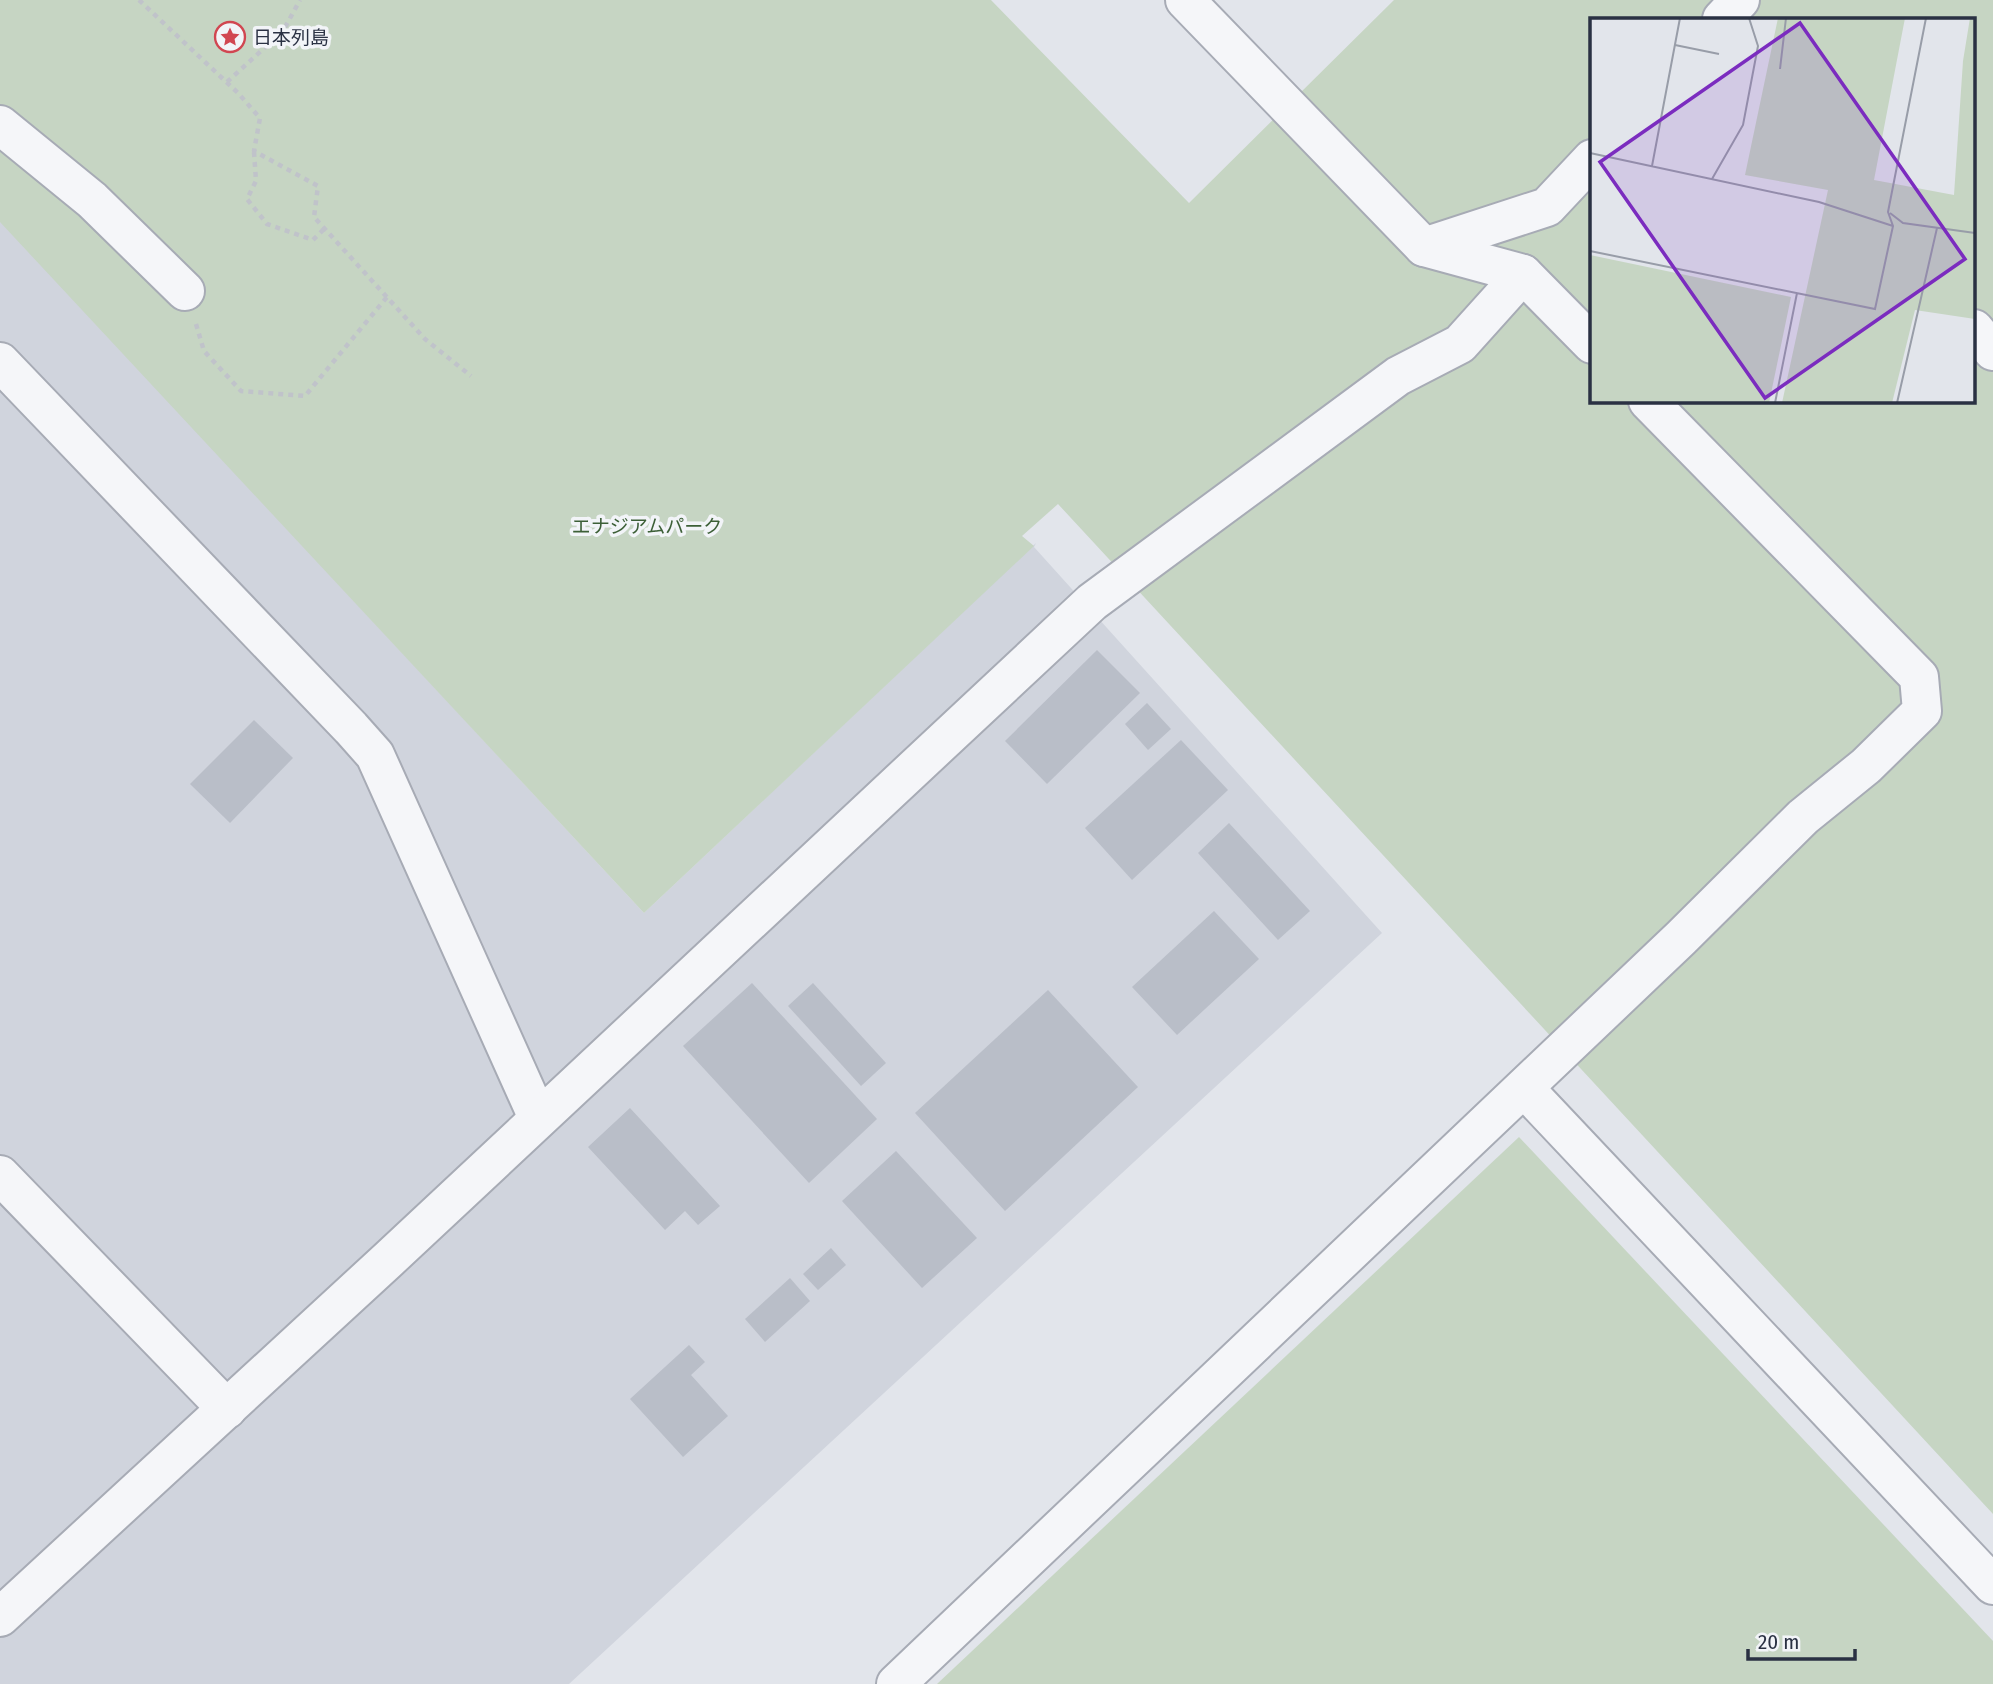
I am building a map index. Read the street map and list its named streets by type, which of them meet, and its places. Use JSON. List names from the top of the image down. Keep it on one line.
{"parks":["エナジアムパーク"],"places":{"place":["日本列島"]},"scale_bar":"20 m"}
